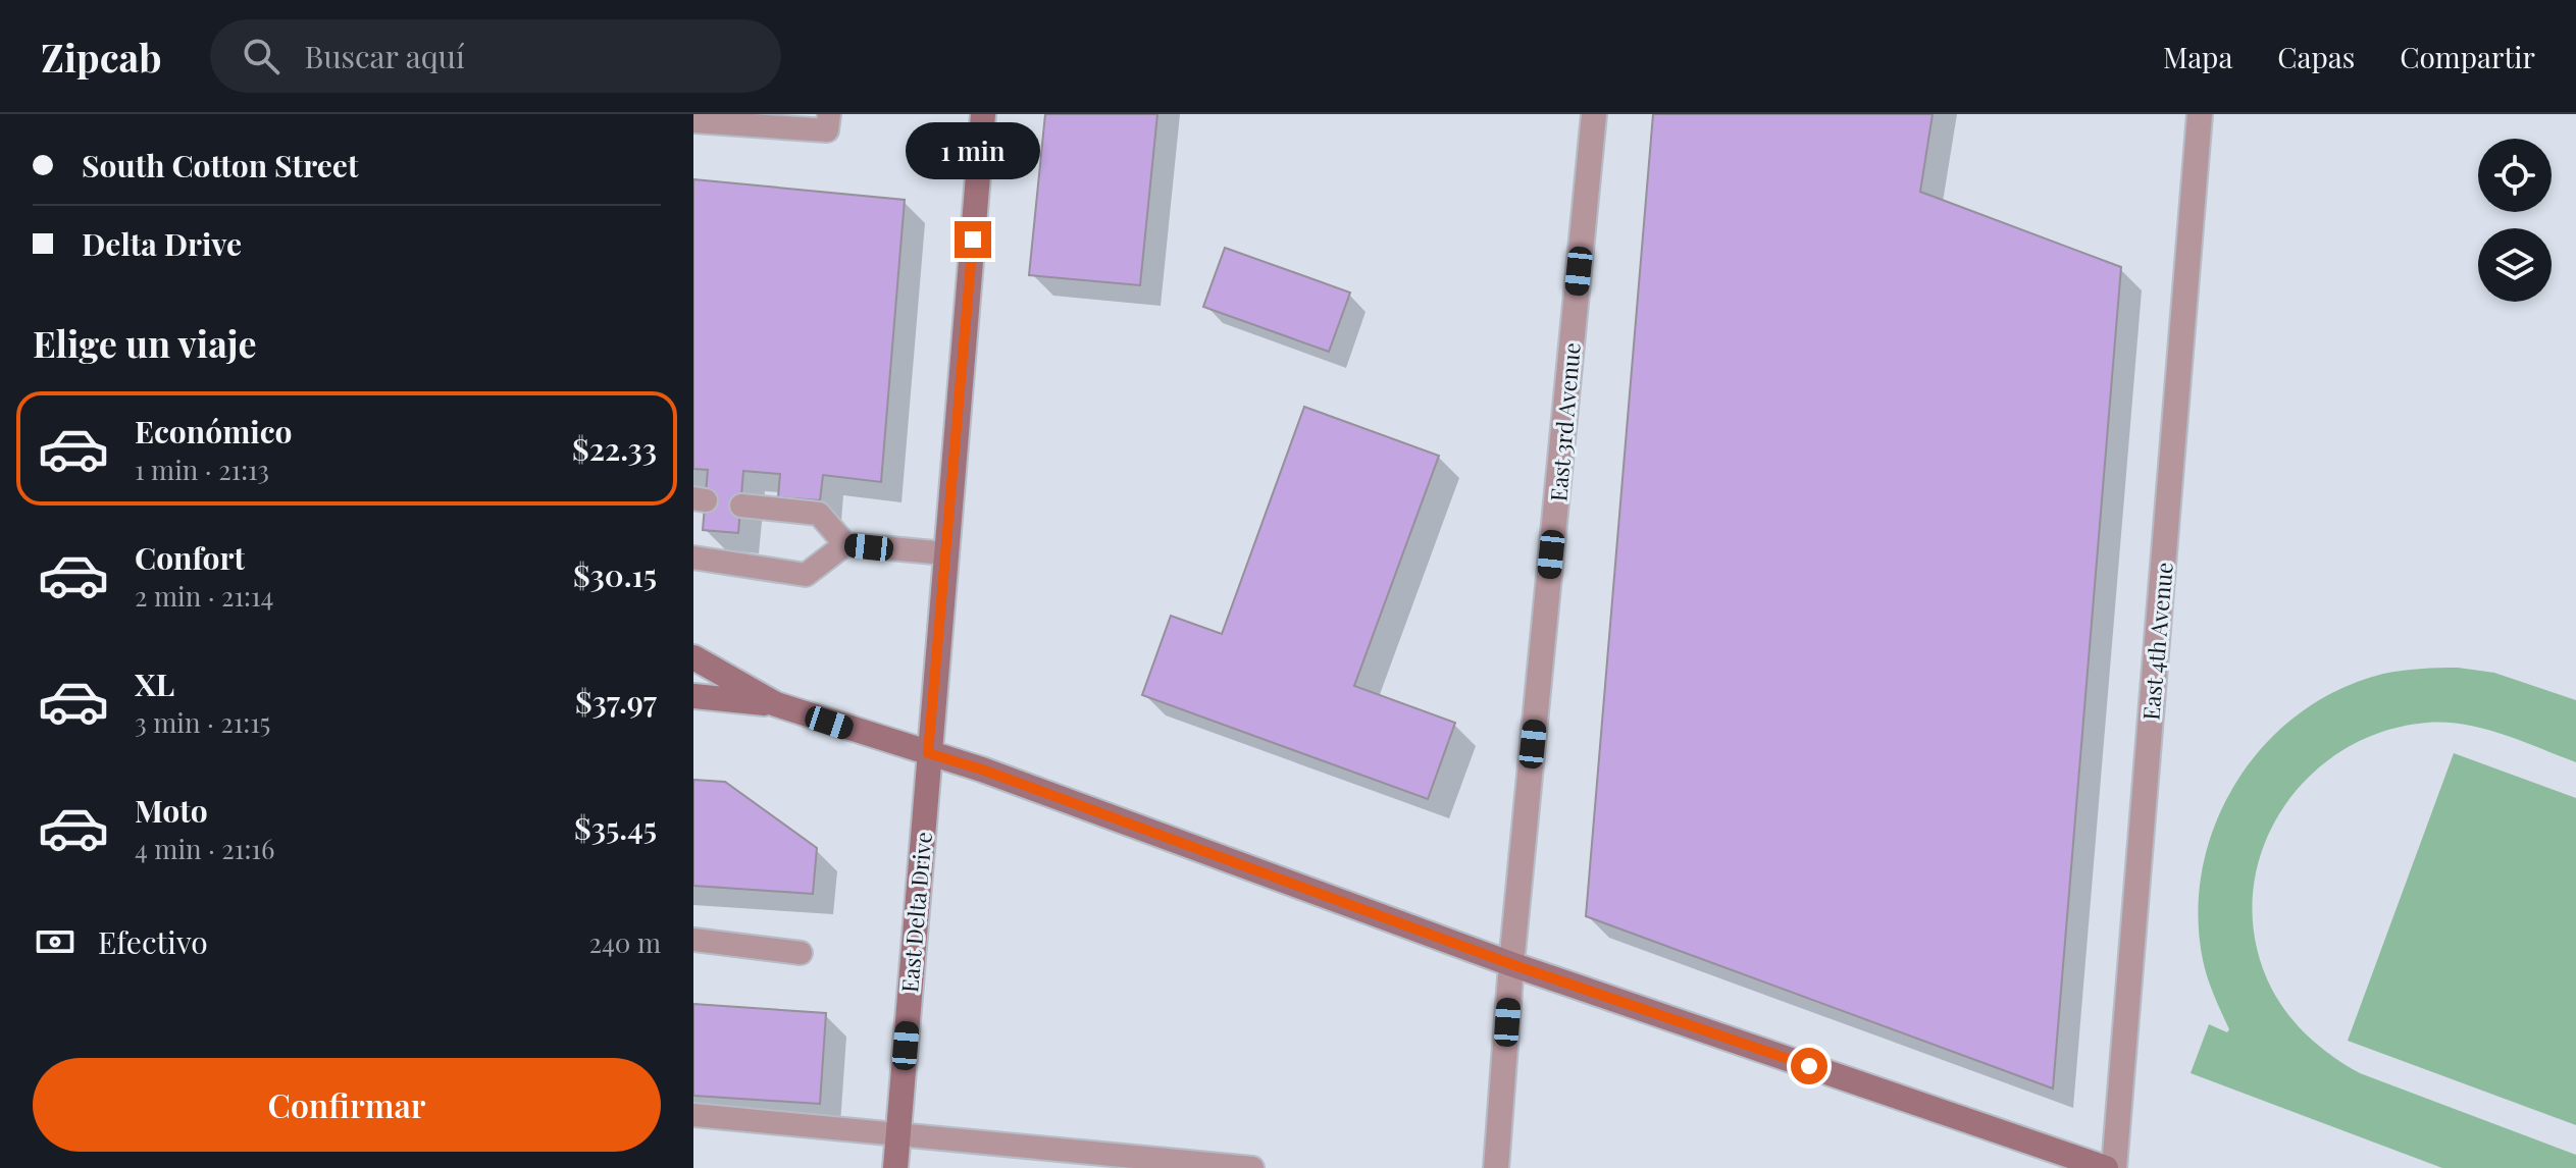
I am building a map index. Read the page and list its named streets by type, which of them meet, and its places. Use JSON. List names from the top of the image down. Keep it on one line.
{"streets":{"street":["East 3rd Avenue","East 4th Avenue","East Delta Drive"]},"page":{"header":"Zipcab","search":"Buscar aquí","nav":["Mapa","Capas","Compartir"],"banner":["South Cotton Street","Delta Drive"],"bubble":"1 min","heading":"Elige un viaje","list":[{"name":"Económico","note":"1 min · 21:13","value":"$22.33"},{"name":"Confort","note":"2 min · 21:14","value":"$30.15"},{"name":"XL","note":"3 min · 21:15","value":"$37.97"},{"name":"Moto","note":"4 min · 21:16","value":"$35.45"}],"pay":["Efectivo","240 m"],"buttons":"Confirmar"}}
